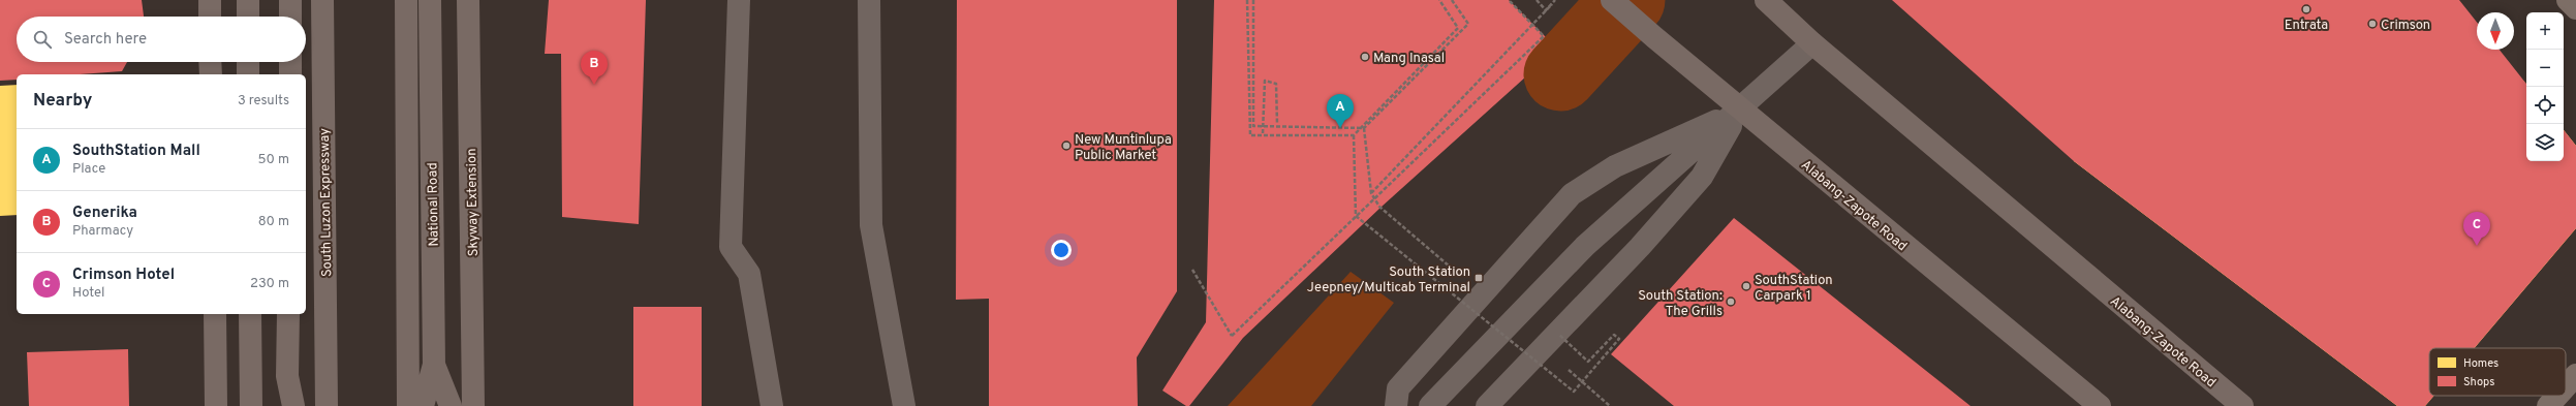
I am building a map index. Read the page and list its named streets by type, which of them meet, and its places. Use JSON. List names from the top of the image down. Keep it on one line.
{"streets":{"highway":["South Luzon Expressway","Skyway Extension","National Road","Alabang-Zapote Road"]},"places":{"other":["Entrata","Crimson","Mang Inasal","New Muntinlupa Public Market","SouthStation Carpark 1","South Station: The Grills"],"transit":["South Station Jeepney/Multicab Terminal"]},"legend":["Homes","Shops"],"north":"bottom","page":{"map_buttons":["+","−"],"search":"Search here","pins":["B","A","C"],"heading":["Nearby","3 results"],"list":[{"mark":"A","name":"SouthStation Mall","note":"Place","value":"50 m"},{"mark":"B","name":"Generika","note":"Pharmacy","value":"80 m"},{"mark":"C","name":"Crimson Hotel","note":"Hotel","value":"230 m"}]}}
